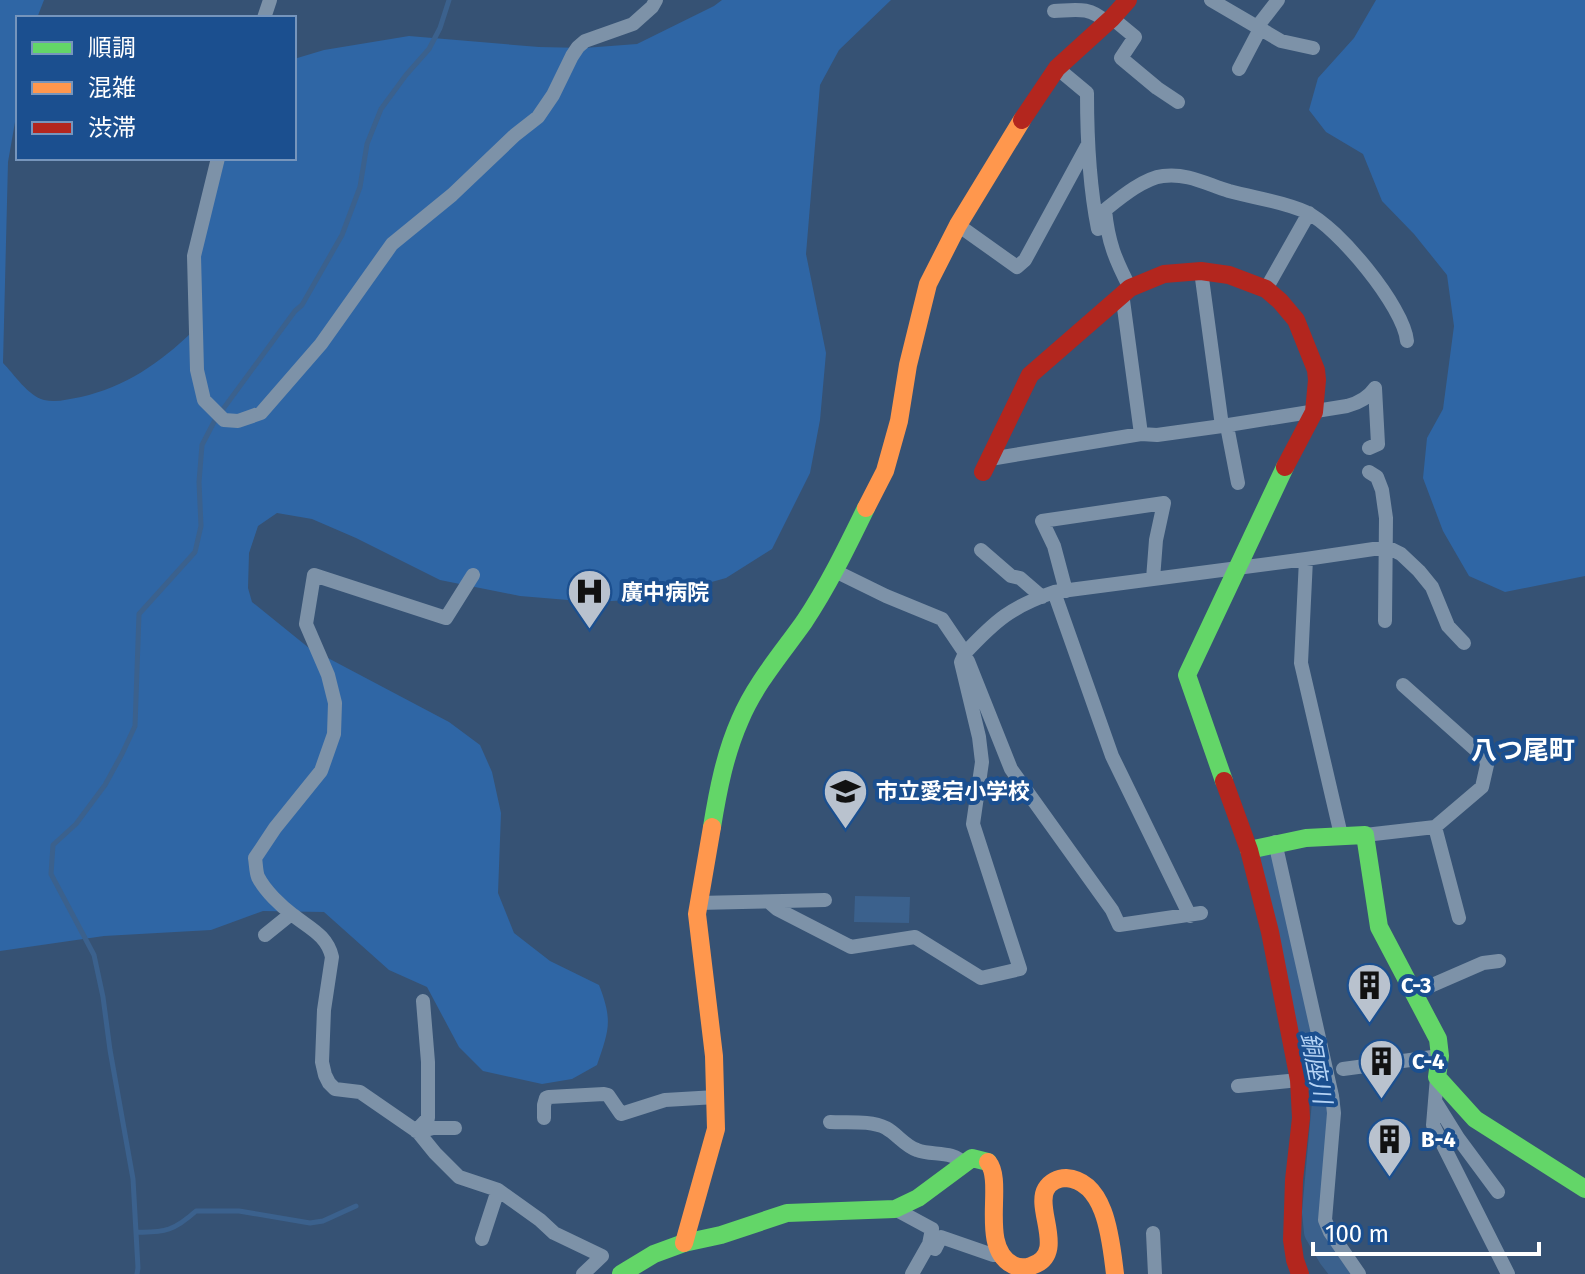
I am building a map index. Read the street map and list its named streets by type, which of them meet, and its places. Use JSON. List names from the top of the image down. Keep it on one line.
{"districts":["八つ尾町"],"water":["銅座川"],"places":{"hospital":["廣中病院"],"school or university":["市立愛宕小学校"],"building":["C-3","C-4","B-4"]},"legend":["順調","混雑","渋滞"],"scale_bar":"100 m"}
